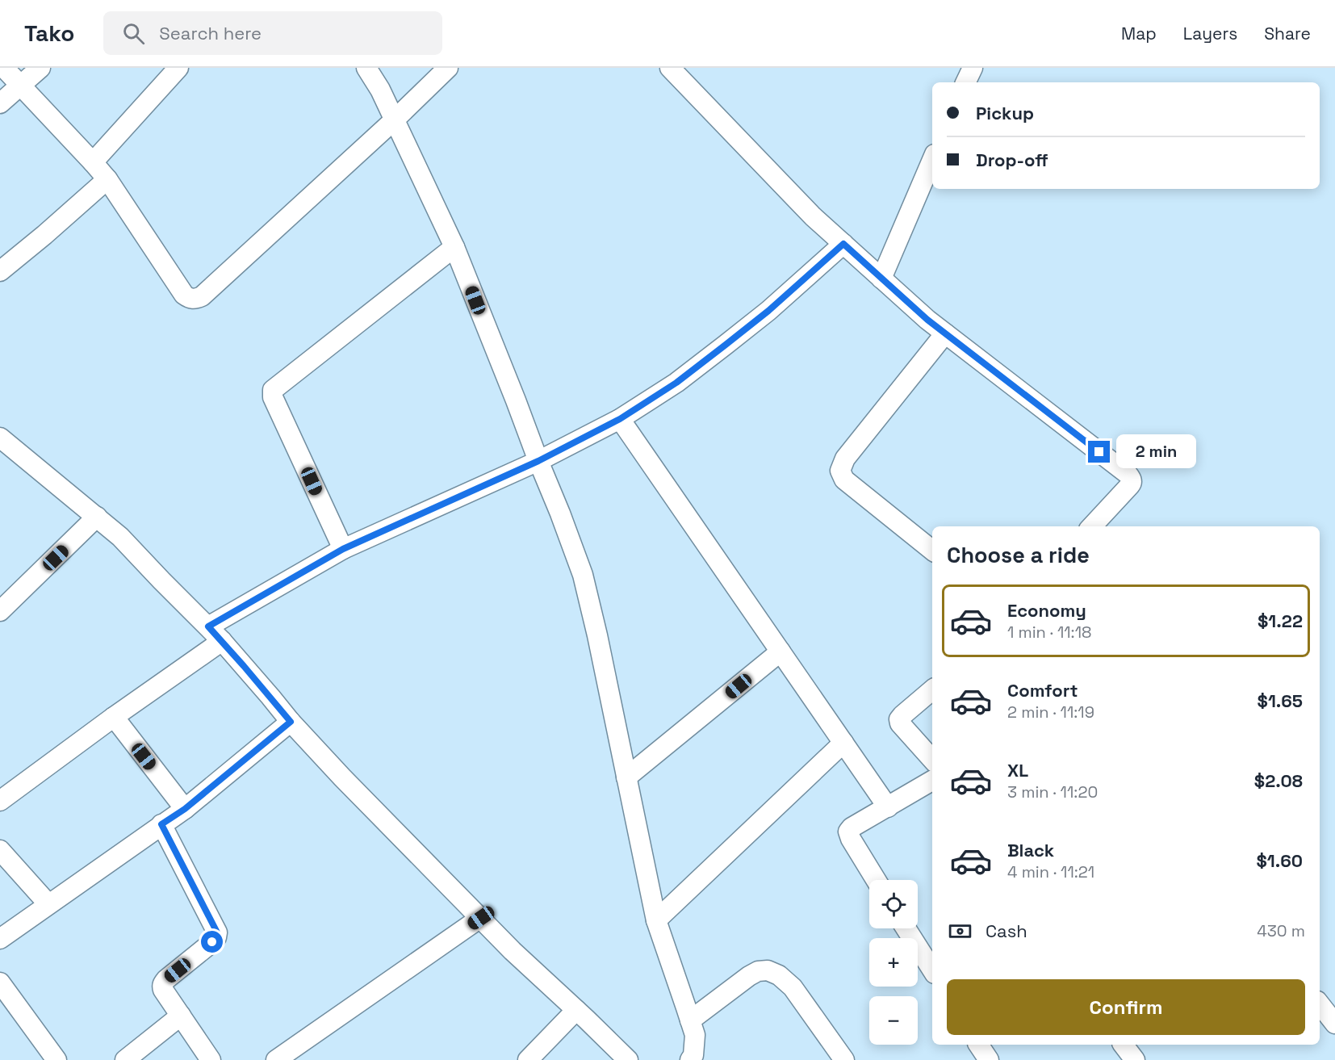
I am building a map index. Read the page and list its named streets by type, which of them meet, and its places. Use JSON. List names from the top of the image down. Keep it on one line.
{"page":{"header":"Tako","search":"Search here","nav":["Map","Layers","Share"],"banner":["Pickup","Drop-off"],"bubble":"2 min","heading":"Choose a ride","list":[{"name":"Economy","note":"1 min · 11:18","value":"$1.22"},{"name":"Comfort","note":"2 min · 11:19","value":"$1.65"},{"name":"XL","note":"3 min · 11:20","value":"$2.08"},{"name":"Black","note":"4 min · 11:21","value":"$1.60"}],"map_buttons":["+","−"],"pay":["Cash","430 m"],"buttons":"Confirm"}}
